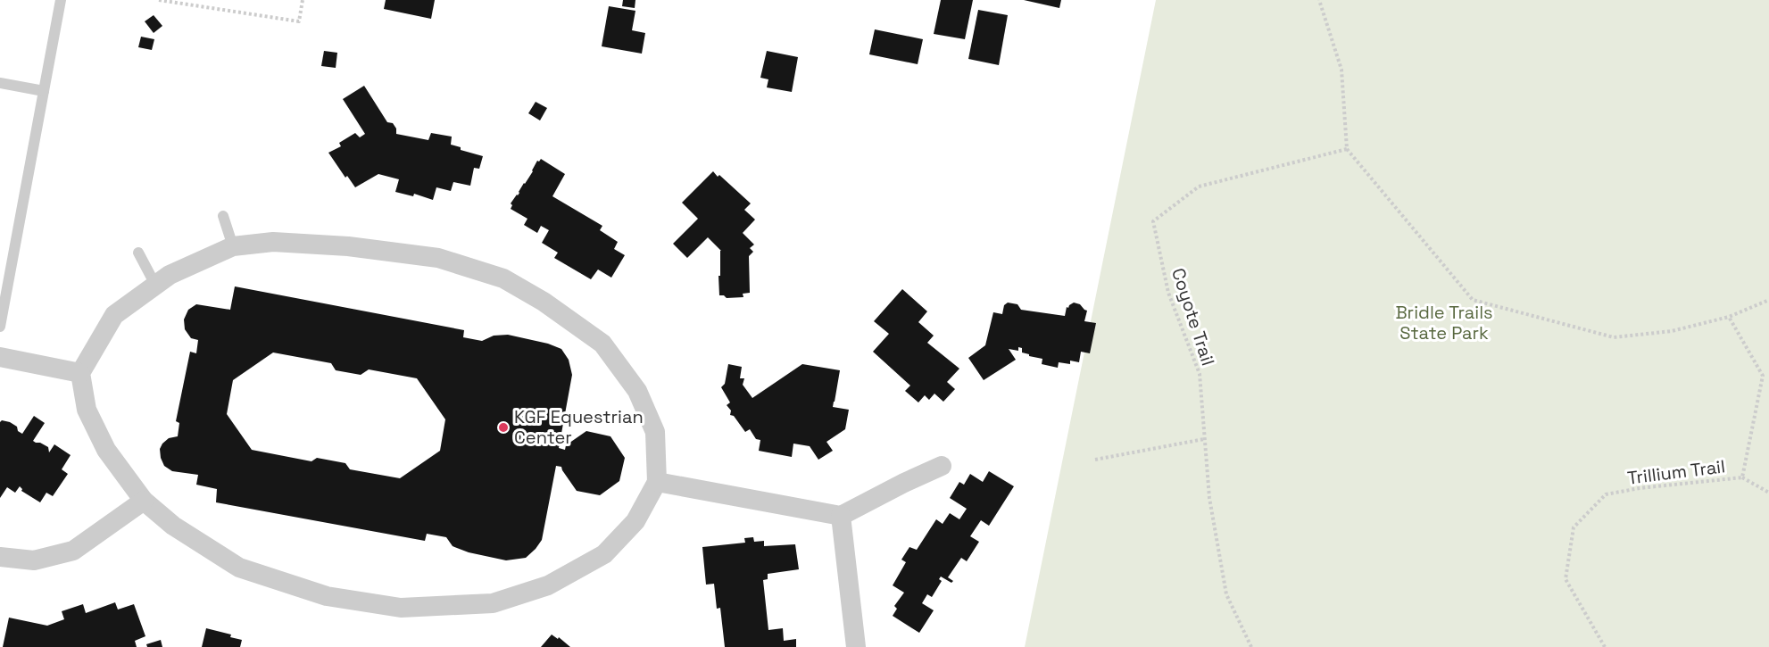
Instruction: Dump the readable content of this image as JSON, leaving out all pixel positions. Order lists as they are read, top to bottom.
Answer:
{
  "streets": {
    "path": ["Coyote Trail", "Trillium Trail"]
  },
  "parks": ["Bridle Trails State Park"],
  "places": ["KGF Equestrian Center"]
}
